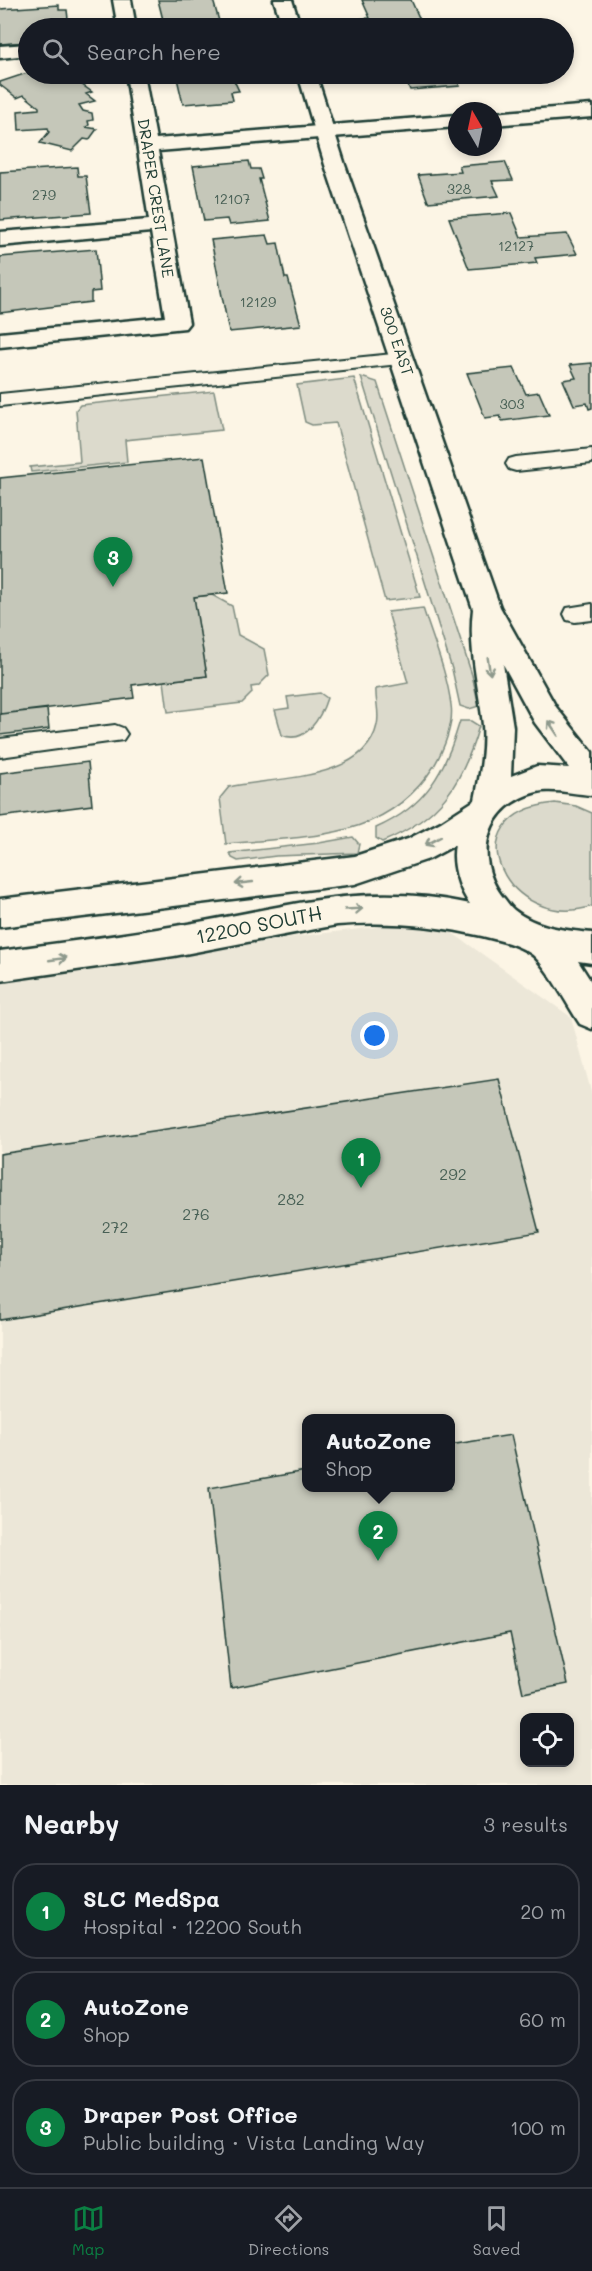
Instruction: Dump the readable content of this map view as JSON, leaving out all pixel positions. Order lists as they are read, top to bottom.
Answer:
{
  "streets": {
    "street": ["DRAPER CREST LANE", "300 EAST", "12200 SOUTH"]
  },
  "crossings": [
    ["300 EAST", "12200 SOUTH"]
  ],
  "house_numbers": [
    "328",
    "279",
    "12107",
    "12127",
    "12129",
    "303",
    "292",
    "282",
    "276",
    "272"
  ],
  "north": "top",
  "page": {
    "search": "Search here",
    "pins": ["3", "1", "2"],
    "popup": ["AutoZone", "Shop"],
    "heading": ["Nearby", "3 results"],
    "list": [
      {
        "mark": "1",
        "name": "SLC MedSpa",
        "note": "Hospital · 12200 South",
        "value": "20 m"
      },
      {
        "mark": "2",
        "name": "AutoZone",
        "note": "Shop",
        "value": "60 m"
      },
      {
        "mark": "3",
        "name": "Draper Post Office",
        "note": "Public building · Vista Landing Way",
        "value": "100 m"
      }
    ],
    "nav": ["Map", "Directions", "Saved"]
  }
}
